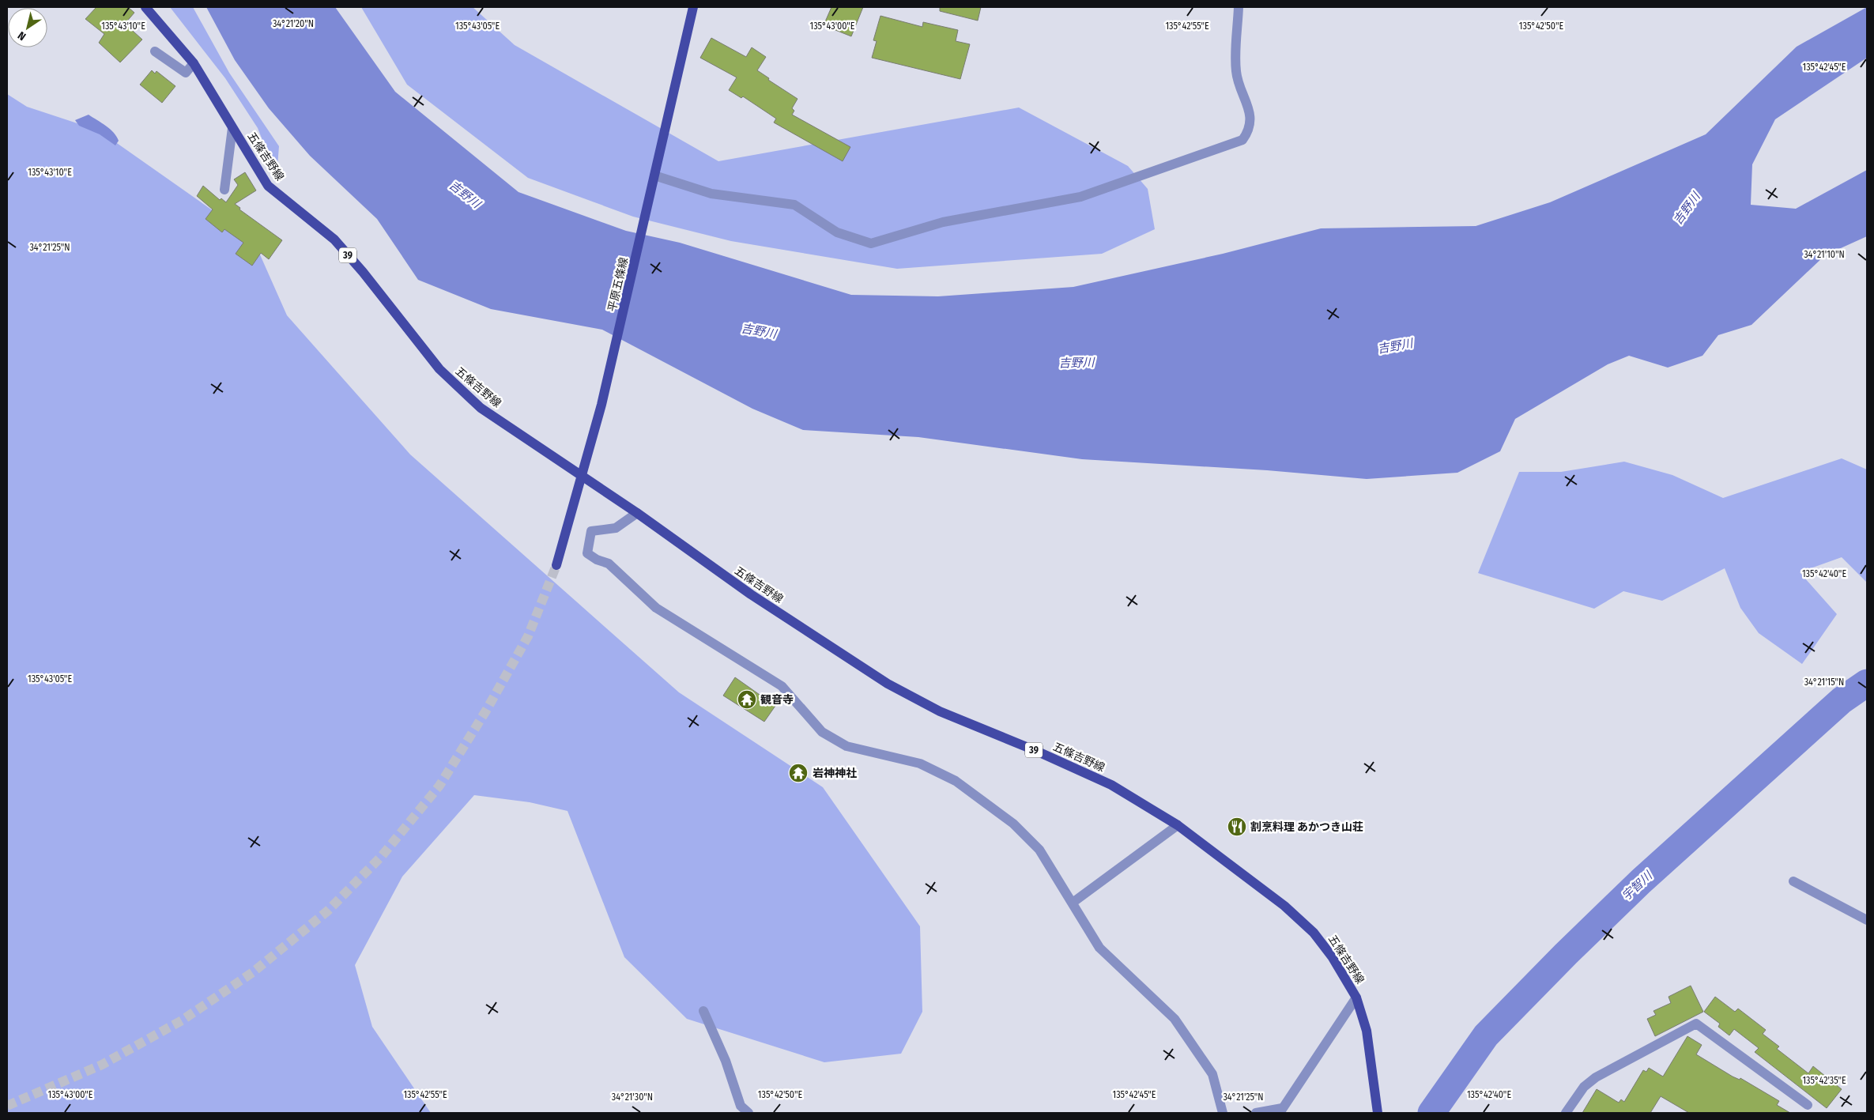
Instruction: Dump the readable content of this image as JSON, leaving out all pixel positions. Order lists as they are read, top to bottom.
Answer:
{
  "streets": {
    "main road": ["五條吉野線", "39", "平原五條線"]
  },
  "crossings": [
    ["五條吉野線", "平原五條線"]
  ],
  "water": ["吉野川", "宇智川"],
  "places": {
    "temple": ["観音寺", "岩神神社"],
    "restaurant": ["割烹料理 あかつき山荘"]
  },
  "north": "bottom left",
  "coordinates": [
    "34°21'20\"N",
    "135°43'10\"E",
    "135°43'05\"E",
    "135°43'00\"E",
    "135°42'55\"E",
    "135°42'50\"E",
    "135°42'45\"E",
    "34°21'25\"N",
    "34°21'10\"N",
    "135°42'40\"E",
    "34°21'15\"N",
    "135°42'35\"E",
    "34°21'30\"N"
  ]
}
